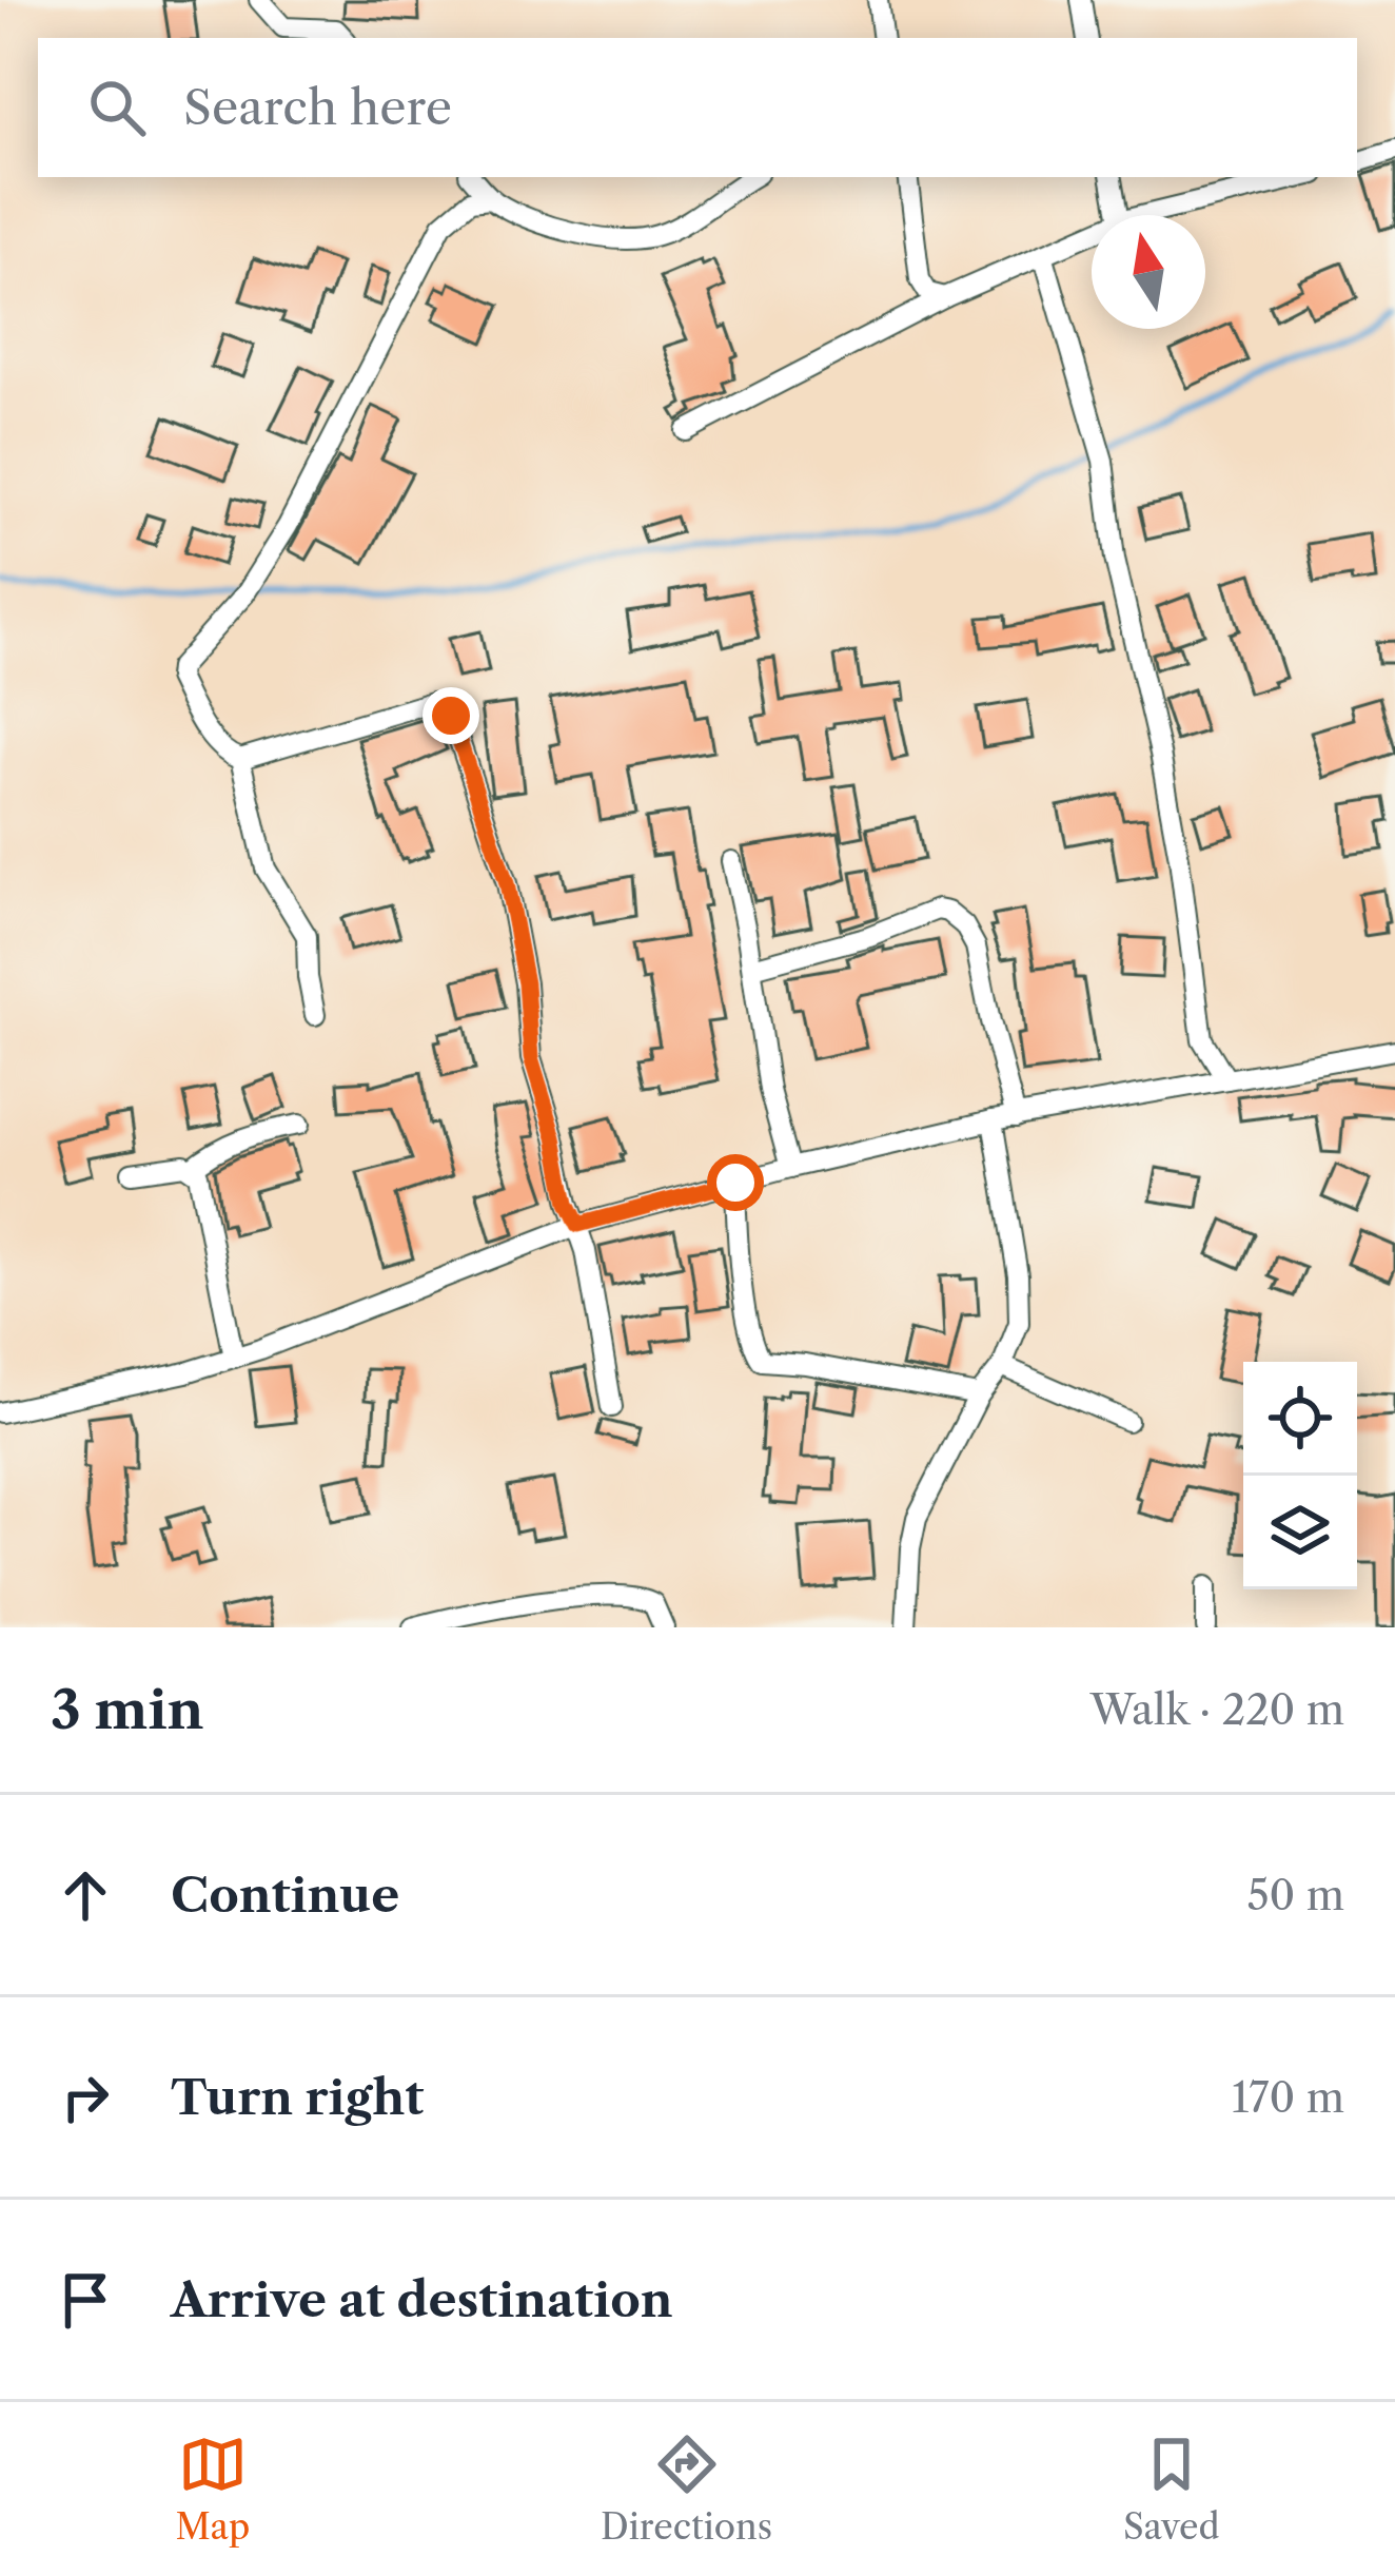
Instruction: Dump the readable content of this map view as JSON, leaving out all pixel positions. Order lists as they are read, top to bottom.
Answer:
{
  "north": "top",
  "page": {
    "search": "Search here",
    "heading": ["3 min", "Walk · 220 m"],
    "list": [
      ["Continue", "50 m"],
      ["Turn right", "170 m"],
      "Arrive at destination"
    ],
    "nav": ["Map", "Directions", "Saved"]
  }
}
